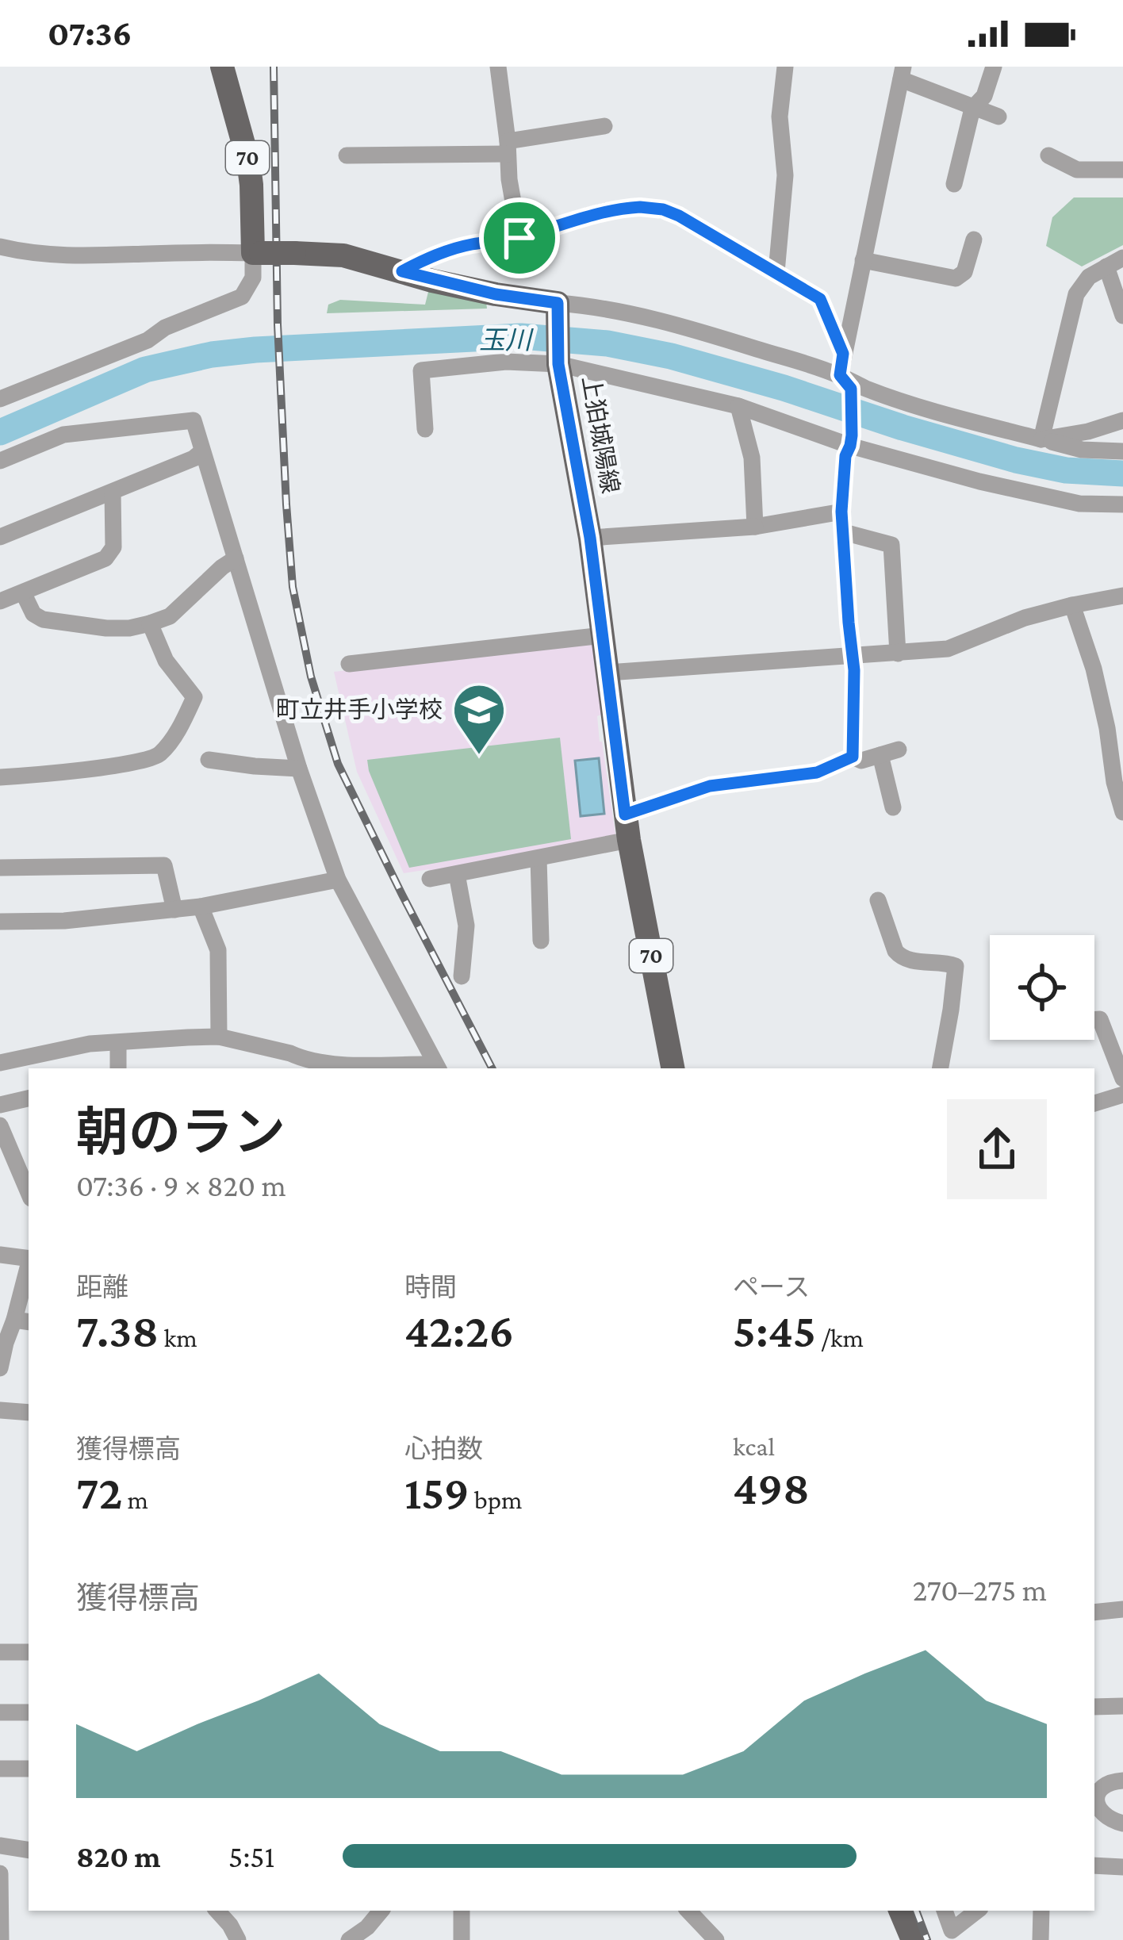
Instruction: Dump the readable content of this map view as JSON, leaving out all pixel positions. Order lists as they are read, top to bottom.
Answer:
{
  "streets": {
    "main road": ["70", "上狛城陽線"]
  },
  "water": ["玉川"],
  "places": {
    "school or university": ["町立井手小学校"]
  },
  "page": {
    "status": "07:36",
    "heading": ["朝のラン", "07:36 · 9 × 820 m"],
    "stats": [
      ["距離", "7.38 km"],
      ["時間", "42:26"],
      ["ペース", "5:45 /km"],
      ["獲得標高", "72 m"],
      ["心拍数", "159 bpm"],
      ["kcal", "498"]
    ],
    "chart": ["獲得標高", "270–275 m"],
    "list": [
      {
        "name": "820 m",
        "note": "5:51"
      }
    ]
  }
}
